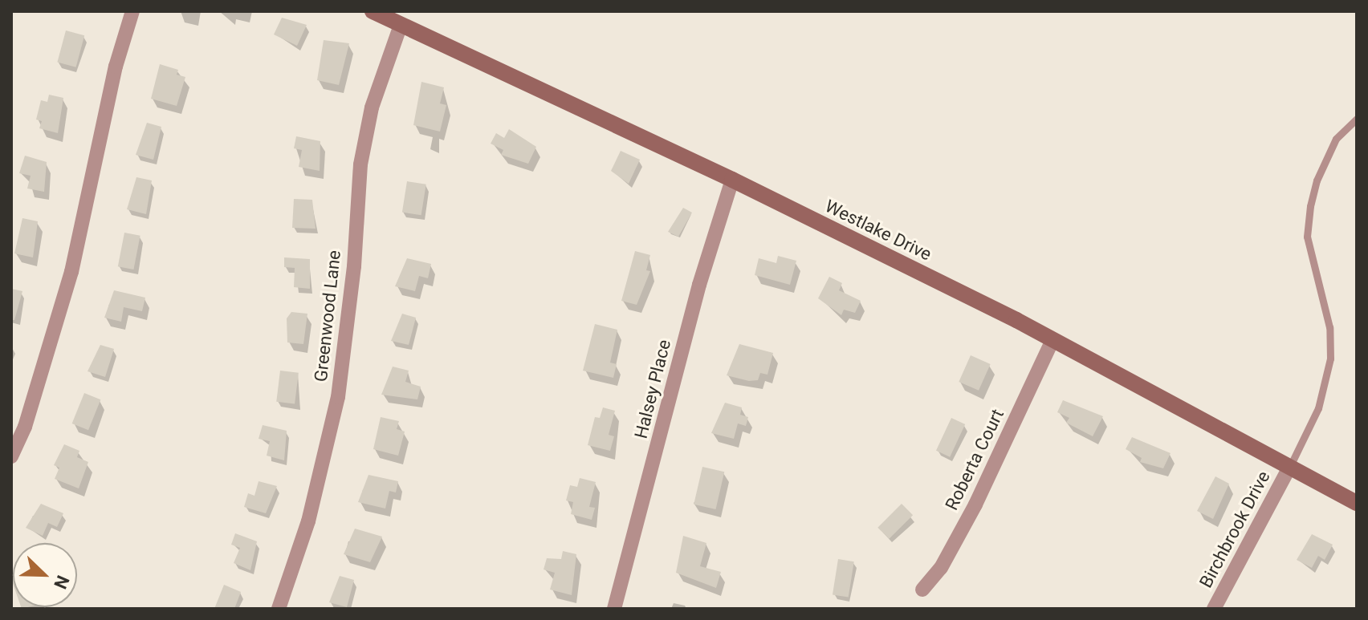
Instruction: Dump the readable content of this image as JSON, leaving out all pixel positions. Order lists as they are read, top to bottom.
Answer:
{
  "streets": {
    "street": [
      "Westlake Drive",
      "Greenwood Lane",
      "Halsey Place",
      "Roberta Court",
      "Birchbrook Drive"
    ]
  },
  "crossings": [
    ["Westlake Drive", "Greenwood Lane"],
    ["Westlake Drive", "Halsey Place"],
    ["Westlake Drive", "Roberta Court"],
    ["Westlake Drive", "Birchbrook Drive"]
  ],
  "north": "bottom right"
}
